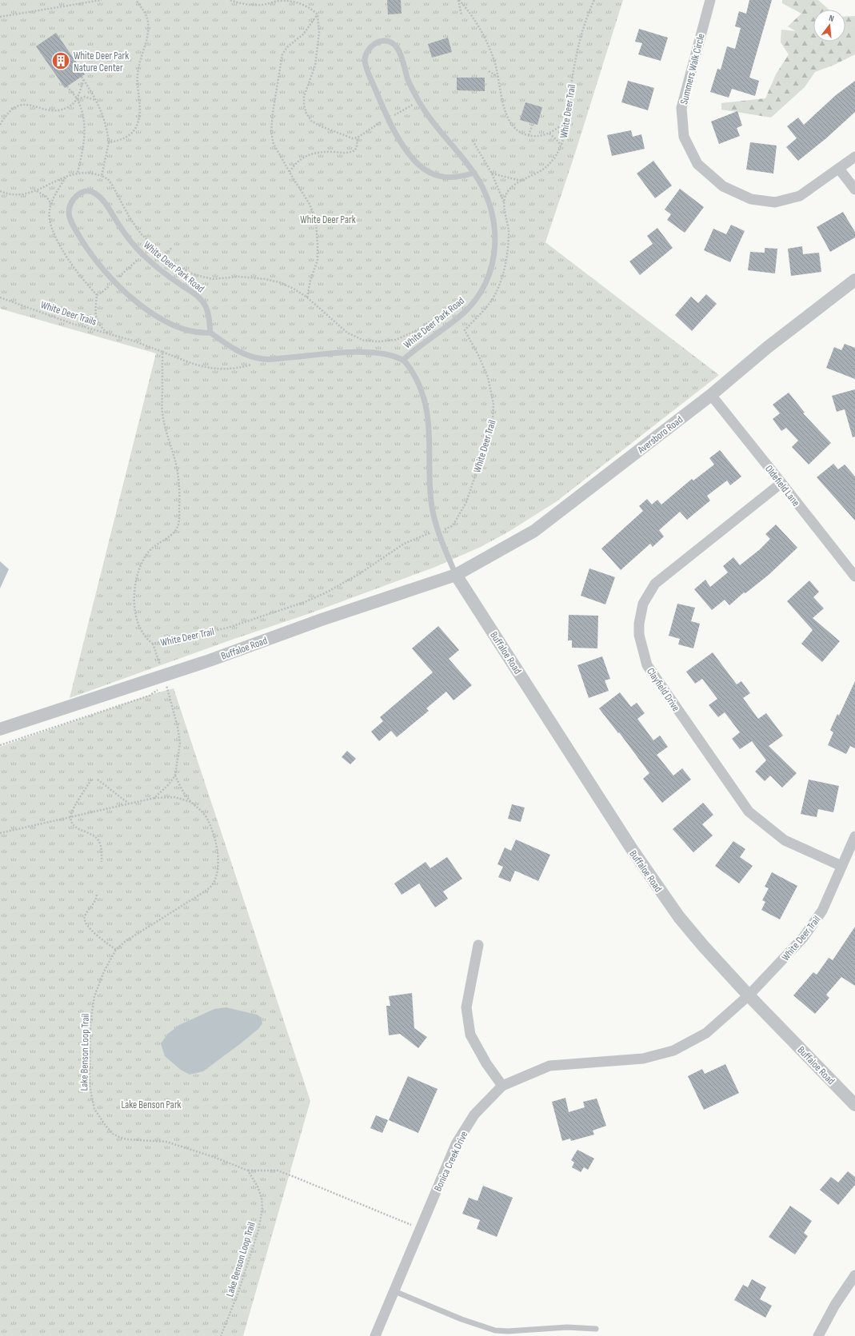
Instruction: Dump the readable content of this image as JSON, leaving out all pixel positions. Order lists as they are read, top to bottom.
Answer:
{
  "streets": {
    "street": [
      "Summers Walk Circle",
      "White Deer Trail",
      "Aversboro Road",
      "Oldefield Lane",
      "Buffaloe Road",
      "Clayfield Drive",
      "Bonica Creek Drive"
    ],
    "lane": ["White Deer Park Road"],
    "path": ["White Deer Trails", "Lake Benson Loop Trail"]
  },
  "crossings": [
    ["White Deer Trail", "White Deer Trails"],
    ["White Deer Trail", "Buffaloe Road"],
    ["White Deer Trail", "Clayfield Drive"],
    ["White Deer Trail", "Bonica Creek Drive"],
    ["White Deer Park Road", "Aversboro Road"],
    ["White Deer Park Road", "Buffaloe Road"],
    ["Aversboro Road", "Oldefield Lane"],
    ["Aversboro Road", "Buffaloe Road"],
    ["Oldefield Lane", "Clayfield Drive"],
    ["Buffaloe Road", "Bonica Creek Drive"]
  ],
  "parks": ["White Deer Park", "Lake Benson Park"],
  "places": {
    "building": ["White Deer Park Nature Center"]
  },
  "north": "top"
}
